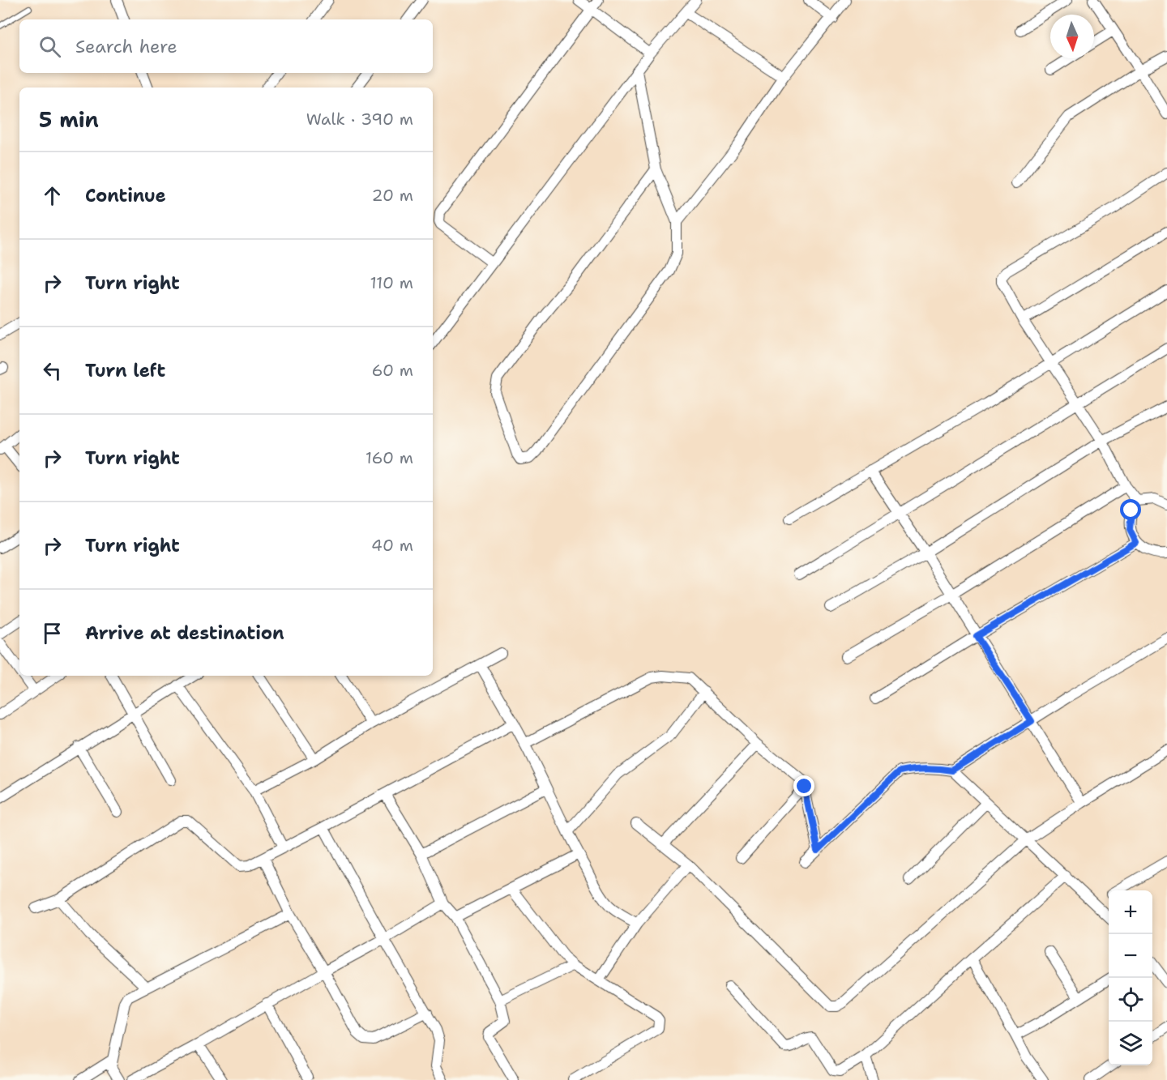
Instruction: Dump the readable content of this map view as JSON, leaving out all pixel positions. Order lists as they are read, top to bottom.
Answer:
{
  "north": "bottom",
  "page": {
    "search": "Search here",
    "heading": ["5 min", "Walk · 390 m"],
    "list": [
      ["Continue", "20 m"],
      ["Turn right", "110 m"],
      ["Turn left", "60 m"],
      ["Turn right", "160 m"],
      ["Turn right", "40 m"],
      "Arrive at destination"
    ],
    "map_buttons": ["+", "−"]
  }
}
